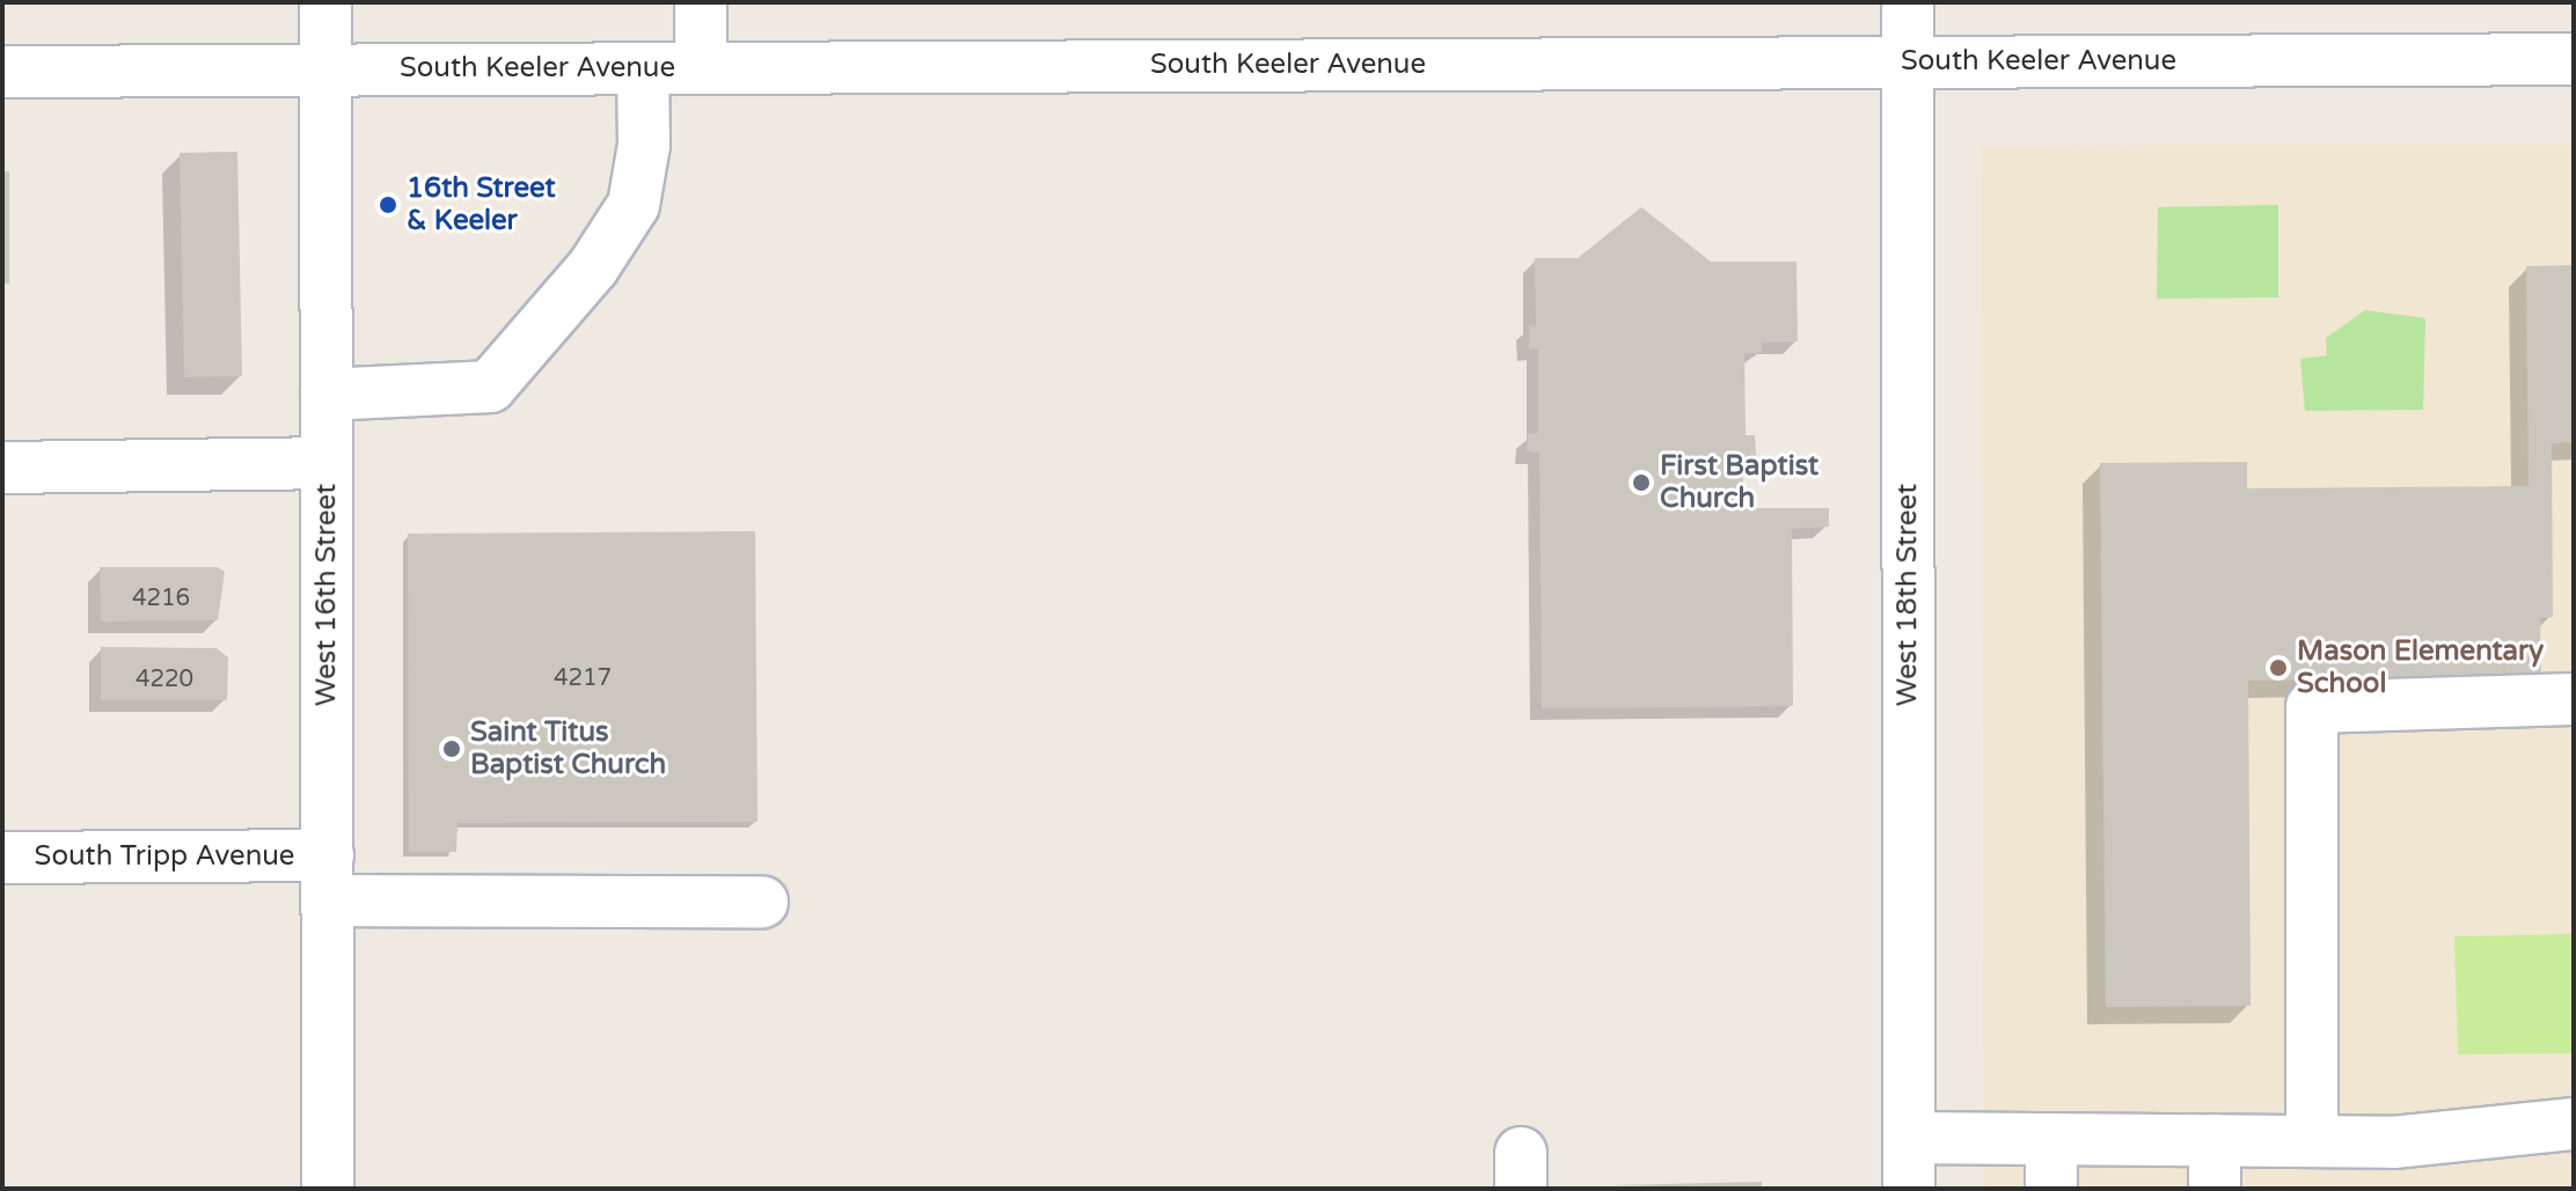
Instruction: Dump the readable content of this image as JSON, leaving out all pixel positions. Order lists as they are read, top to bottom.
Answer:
{
  "streets": {
    "street": [
      "South Keeler Avenue",
      "West 16th Street",
      "West 18th Street",
      "South Tripp Avenue"
    ]
  },
  "crossings": [
    ["South Keeler Avenue", "West 16th Street"],
    ["South Keeler Avenue", "West 18th Street"],
    ["West 16th Street", "South Tripp Avenue"]
  ],
  "places": [
    "16th Street & Keeler",
    "First Baptist Church",
    "Mason Elementary School",
    "Saint Titus Baptist Church"
  ],
  "house_numbers": ["4216", "4217", "4220"]
}
